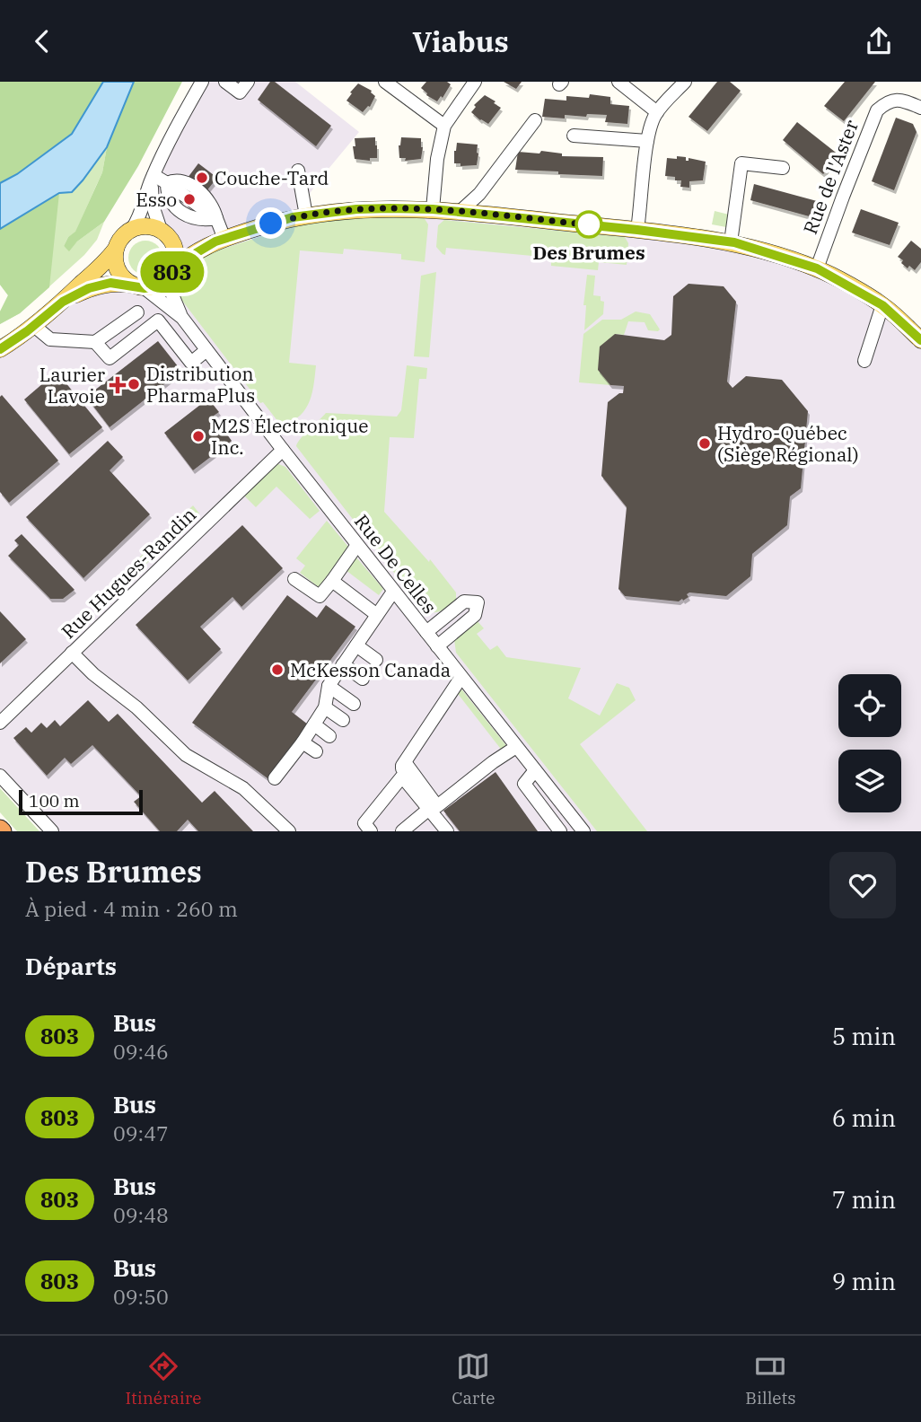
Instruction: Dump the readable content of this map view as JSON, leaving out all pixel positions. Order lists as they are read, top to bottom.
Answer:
{
  "streets": {
    "street": ["Rue de l'Aster", "Rue De Celles", "Rue Hugues-Randin"]
  },
  "crossings": [
    ["Rue De Celles", "Rue Hugues-Randin"]
  ],
  "places": {
    "other": [
      "Couche-Tard",
      "Esso",
      "Des Brumes",
      "Distribution PharmaPlus",
      "M2S Électronique Inc.",
      "Hydro-Québec (Siège Régional)",
      "McKesson Canada"
    ],
    "health": ["Laurier Lavoie"]
  },
  "lines": ["bus line 803"],
  "scale_bar": "100 m",
  "page": {
    "header": "Viabus",
    "on_map": "803",
    "scale": "100 m",
    "heading": [
      ["Des Brumes", "À pied · 4 min · 260 m"],
      "Départs"
    ],
    "list": [
      {
        "mark": "803",
        "name": "Bus",
        "note": "09:46",
        "value": "5 min"
      },
      {
        "mark": "803",
        "name": "Bus",
        "note": "09:47",
        "value": "6 min"
      },
      {
        "mark": "803",
        "name": "Bus",
        "note": "09:48",
        "value": "7 min"
      },
      {
        "mark": "803",
        "name": "Bus",
        "note": "09:50",
        "value": "9 min"
      }
    ],
    "tabs": ["Itinéraire", "Carte", "Billets"]
  }
}
